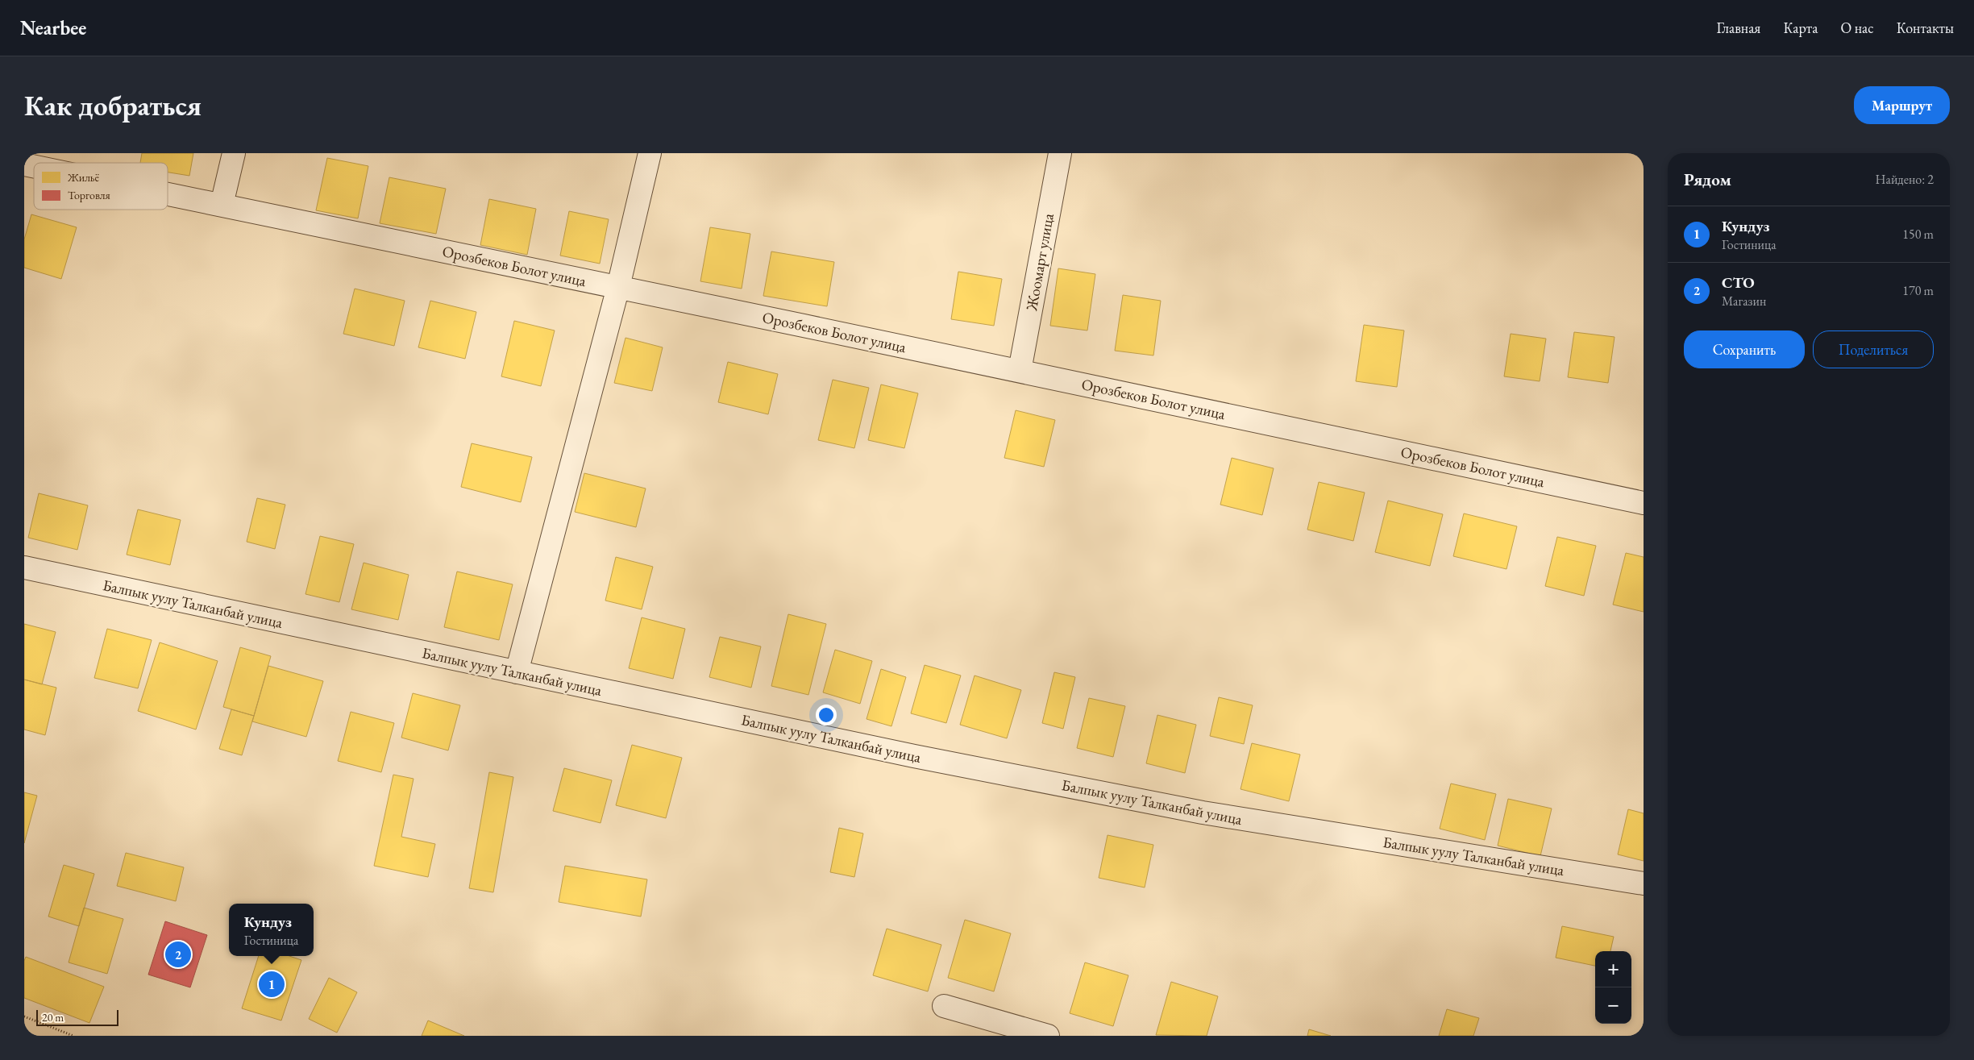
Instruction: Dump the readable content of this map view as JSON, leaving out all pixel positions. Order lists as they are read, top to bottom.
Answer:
{
  "streets": {
    "street": ["Жоомарт улица", "Орозбеков Болот улица", "Балпык уулу Талканбай улица"]
  },
  "crossings": [
    ["Жоомарт улица", "Орозбеков Болот улица"]
  ],
  "legend": ["Жильё", "Торговля"],
  "scale_bar": "20 m",
  "page": {
    "header": "Nearbee",
    "nav": [
      "Главная",
      "Карта",
      "О нас",
      "Контакты"
    ],
    "buttons": [
      "Маршрут",
      ["Сохранить", "Поделиться"]
    ],
    "title": "Как добраться",
    "heading": ["Рядом", "Найдено: 2"],
    "list": [
      {
        "mark": "1",
        "name": "Кундуз",
        "note": "Гостиница",
        "value": "150 m"
      },
      {
        "mark": "2",
        "name": "СТО",
        "note": "Магазин",
        "value": "170 m"
      }
    ],
    "popup": ["Кундуз", "Гостиница"],
    "pins": ["2", "1"],
    "map_buttons": ["+", "−"],
    "scale": "20 m"
  }
}
